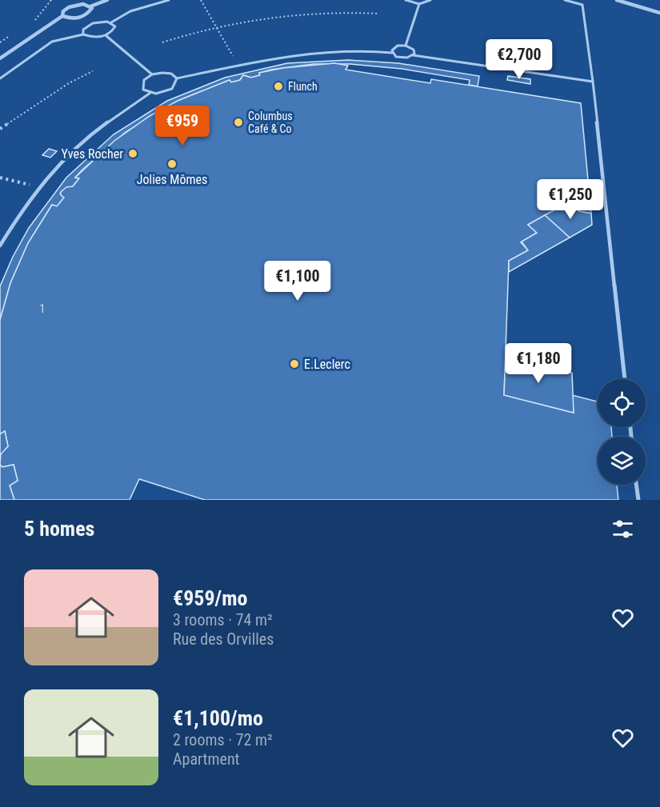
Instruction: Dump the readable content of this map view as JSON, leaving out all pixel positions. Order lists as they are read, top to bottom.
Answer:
{
  "places": [
    "Flunch",
    "Columbus Café & Co",
    "Yves Rocher",
    "Jolies Mômes",
    "E.Leclerc"
  ],
  "house_numbers": ["1"],
  "page": {
    "price": [
      "€2,700",
      "€959",
      "€1,250",
      "€1,100",
      "€1,180"
    ],
    "heading": "5 homes",
    "list": [
      {
        "name": "€959/mo",
        "note": "3 rooms · 74 m² · Rue des Orvilles"
      },
      {
        "name": "€1,100/mo",
        "note": "2 rooms · 72 m² · Apartment"
      }
    ]
  }
}
